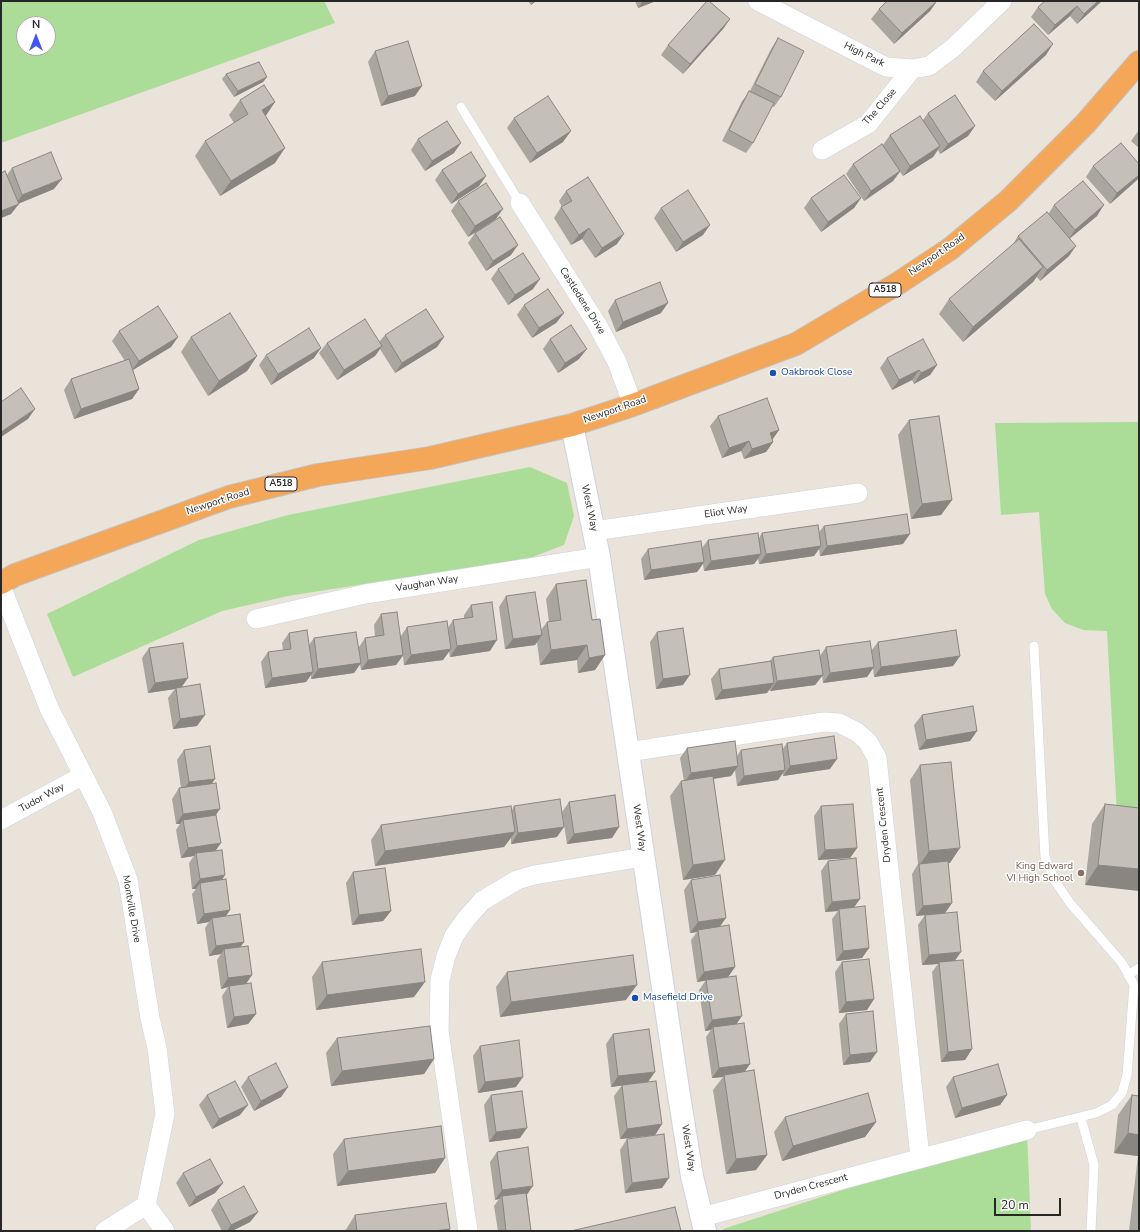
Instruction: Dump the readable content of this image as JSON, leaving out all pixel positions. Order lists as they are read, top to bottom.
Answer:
{
  "streets": {
    "highway": ["Newport Road", "A518"],
    "street": [
      "High Park",
      "The Close",
      "Castledene Drive",
      "West Way",
      "Eliot Way",
      "Vaughan Way",
      "Tudor Way",
      "Dryden Crescent",
      "Montville Drive"
    ]
  },
  "crossings": [
    ["High Park", "The Close"],
    ["Newport Road", "Castledene Drive"],
    ["Newport Road", "West Way"],
    ["Newport Road", "Montville Drive"],
    ["West Way", "Eliot Way"],
    ["West Way", "Vaughan Way"],
    ["West Way", "Dryden Crescent"],
    ["Tudor Way", "Montville Drive"]
  ],
  "places": ["Oakbrook Close", "King Edward VI High School", "Masefield Drive"],
  "scale_bar": "20 m",
  "north": "top"
}
